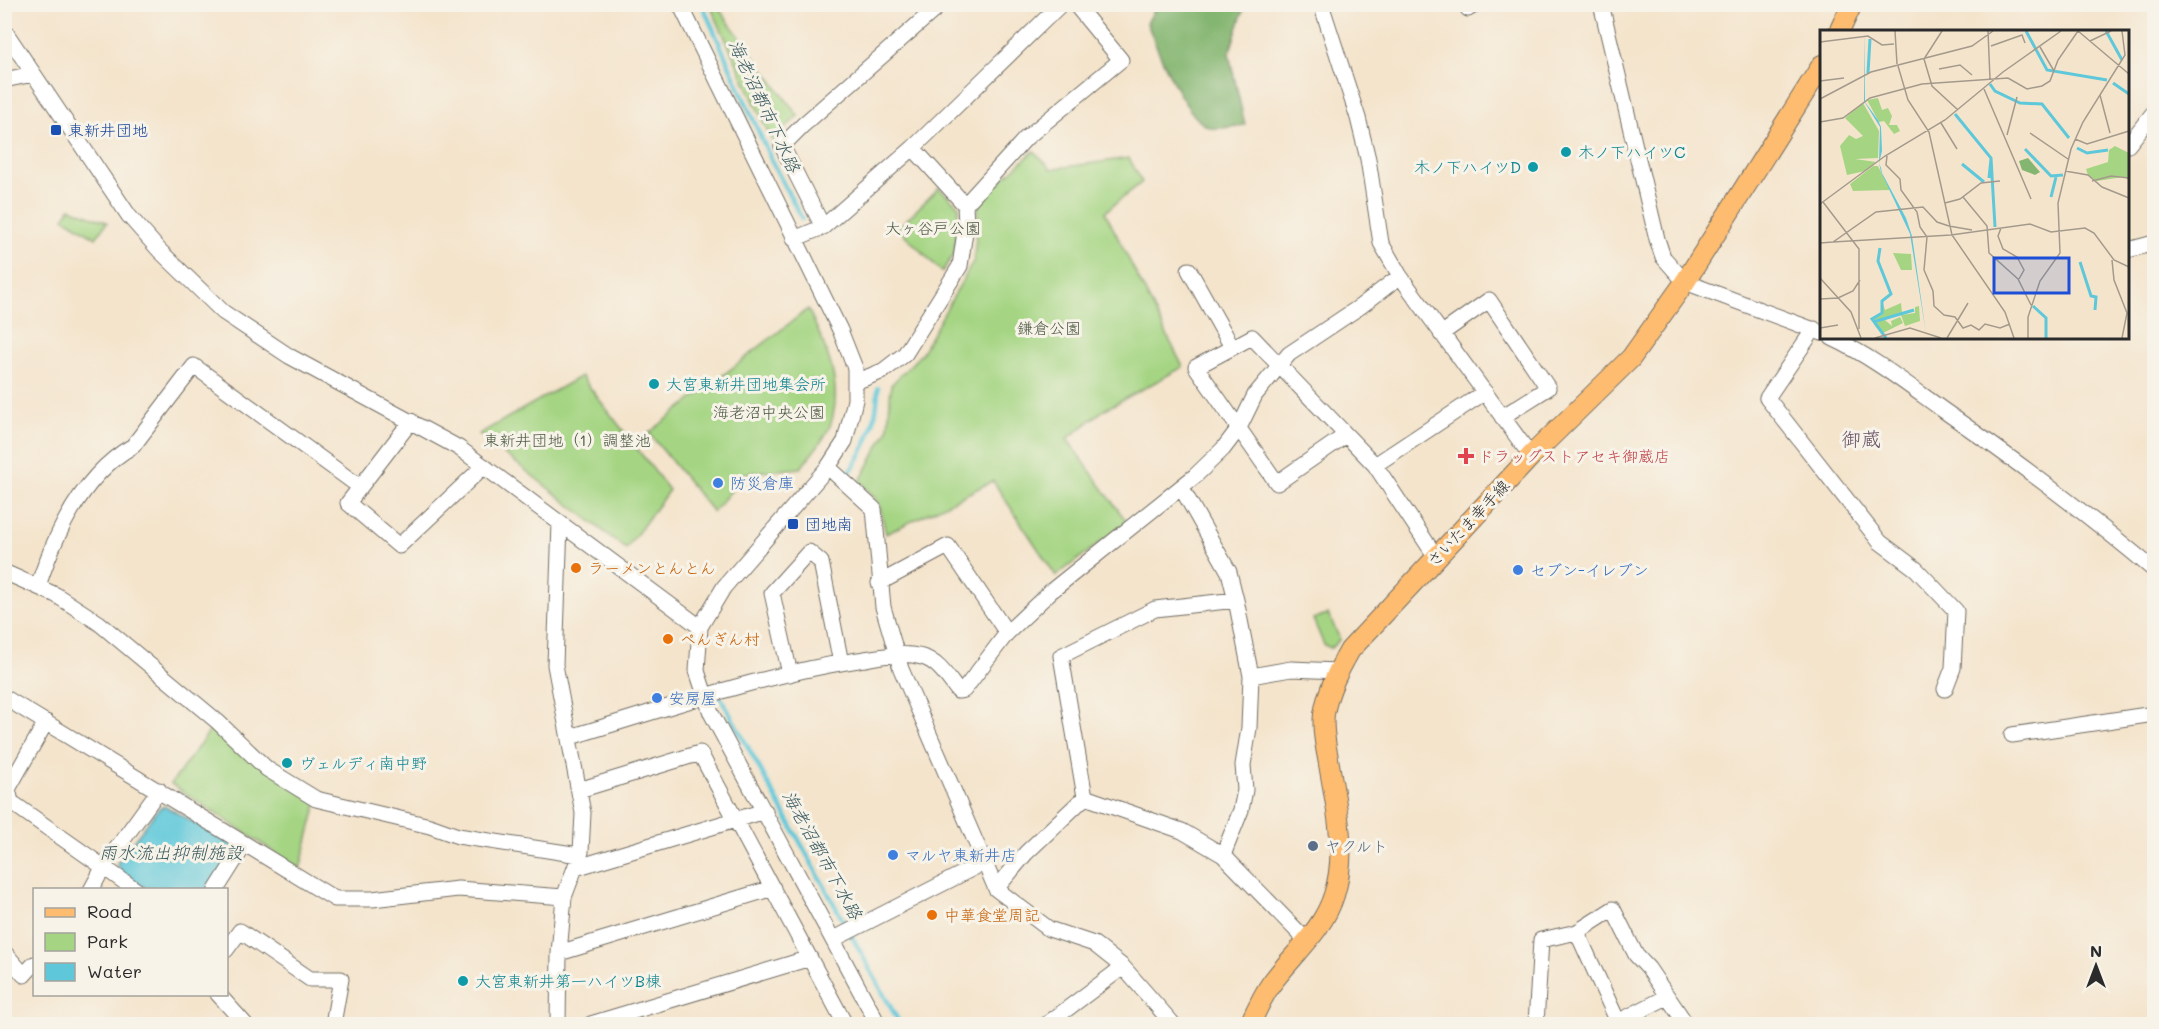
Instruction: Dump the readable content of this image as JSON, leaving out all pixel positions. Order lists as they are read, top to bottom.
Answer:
{
  "streets": {
    "main road": ["さいたま幸手線"]
  },
  "districts": ["御蔵"],
  "water": ["海老沼都市下水路", "雨水流出抑制施設"],
  "parks": [
    "大ヶ谷戸公園",
    "鎌倉公園",
    "海老沼中央公園",
    "東新井団地（1）調整池"
  ],
  "places": {
    "transit": ["東新井団地", "団地南"],
    "other": [
      "木ノ下ハイツC",
      "木ノ下ハイツD",
      "大宮東新井団地集会所",
      "防災倉庫",
      "ラーメンとんとん",
      "セブン-イレブン",
      "ぺんぎん村",
      "安房屋",
      "ヴェルディ南中野",
      "ヤクルト",
      "マルヤ東新井店",
      "中華食堂周記",
      "大宮東新井第一ハイツB棟"
    ],
    "health": ["ドラッグストアセキ御蔵店"]
  },
  "legend": ["Road", "Park", "Water"],
  "north": "top"
}
